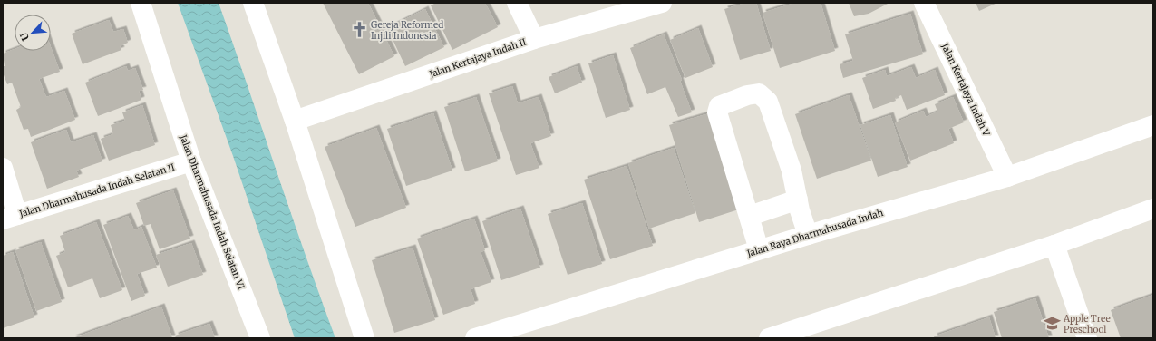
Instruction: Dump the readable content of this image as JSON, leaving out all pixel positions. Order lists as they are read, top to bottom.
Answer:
{
  "streets": {
    "street": [
      "Jalan Kertajaya Indah II",
      "Jalan Kertajaya Indah V",
      "Jalan Dharmahusada Indah Selatan II",
      "Jalan Dharmahusada Indah Selatan VI",
      "Jalan Raya Dharmahusada Indah"
    ]
  },
  "crossings": [
    ["Jalan Kertajaya Indah V", "Jalan Raya Dharmahusada Indah"],
    ["Jalan Dharmahusada Indah Selatan II", "Jalan Dharmahusada Indah Selatan VI"]
  ],
  "places": {
    "church": ["Gereja Reformed Injili Indonesia"],
    "school or university": ["Apple Tree Preschool"]
  },
  "north": "bottom left"
}
